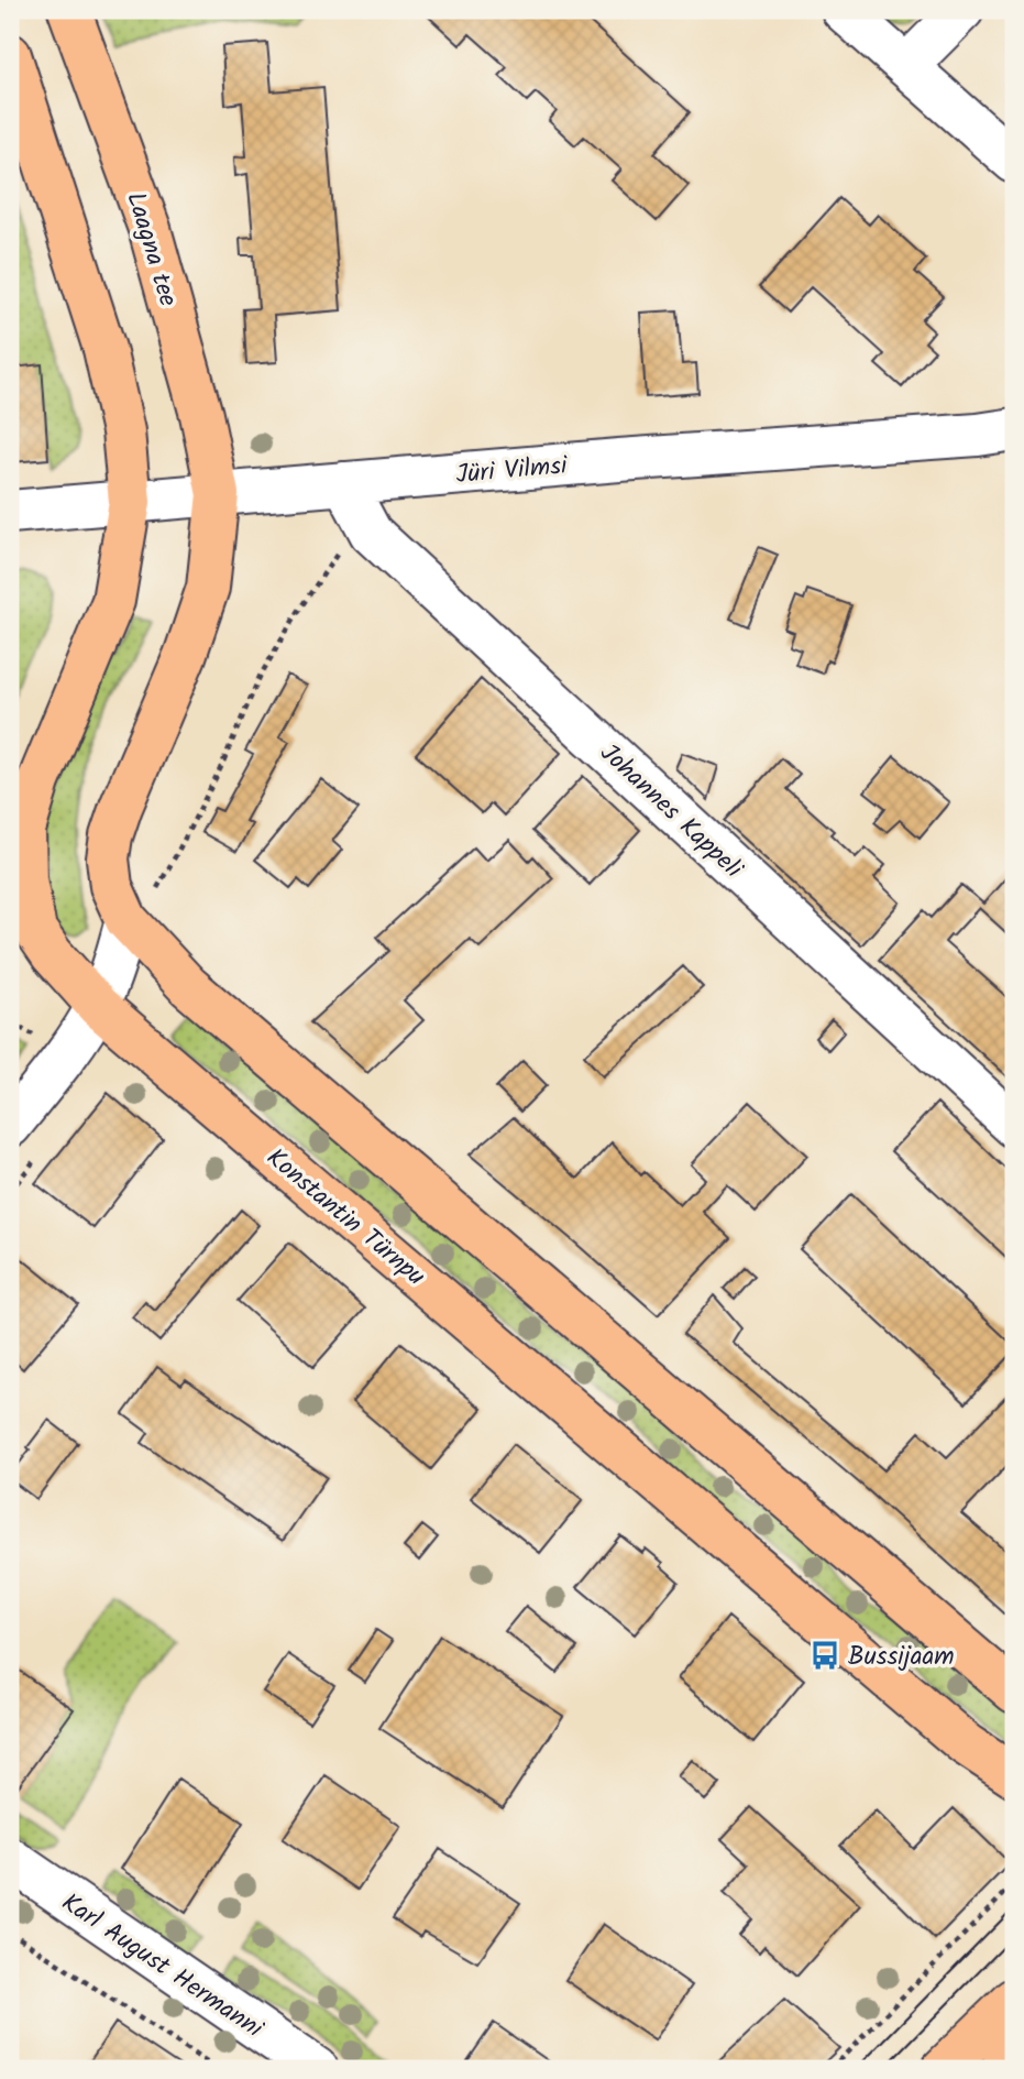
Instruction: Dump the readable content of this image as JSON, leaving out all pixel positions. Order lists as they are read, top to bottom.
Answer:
{
  "streets": {
    "main road": ["Laagna tee", "Konstantin Türnpu"],
    "street": ["Jüri Vilmsi", "Johannes Kappeli", "Karl August Hermanni"]
  },
  "crossings": [
    ["Laagna tee", "Jüri Vilmsi"],
    ["Jüri Vilmsi", "Johannes Kappeli"],
    ["Jüri Vilmsi", "Konstantin Türnpu"]
  ],
  "places": {
    "bus stop": ["Bussijaam"]
  }
}
